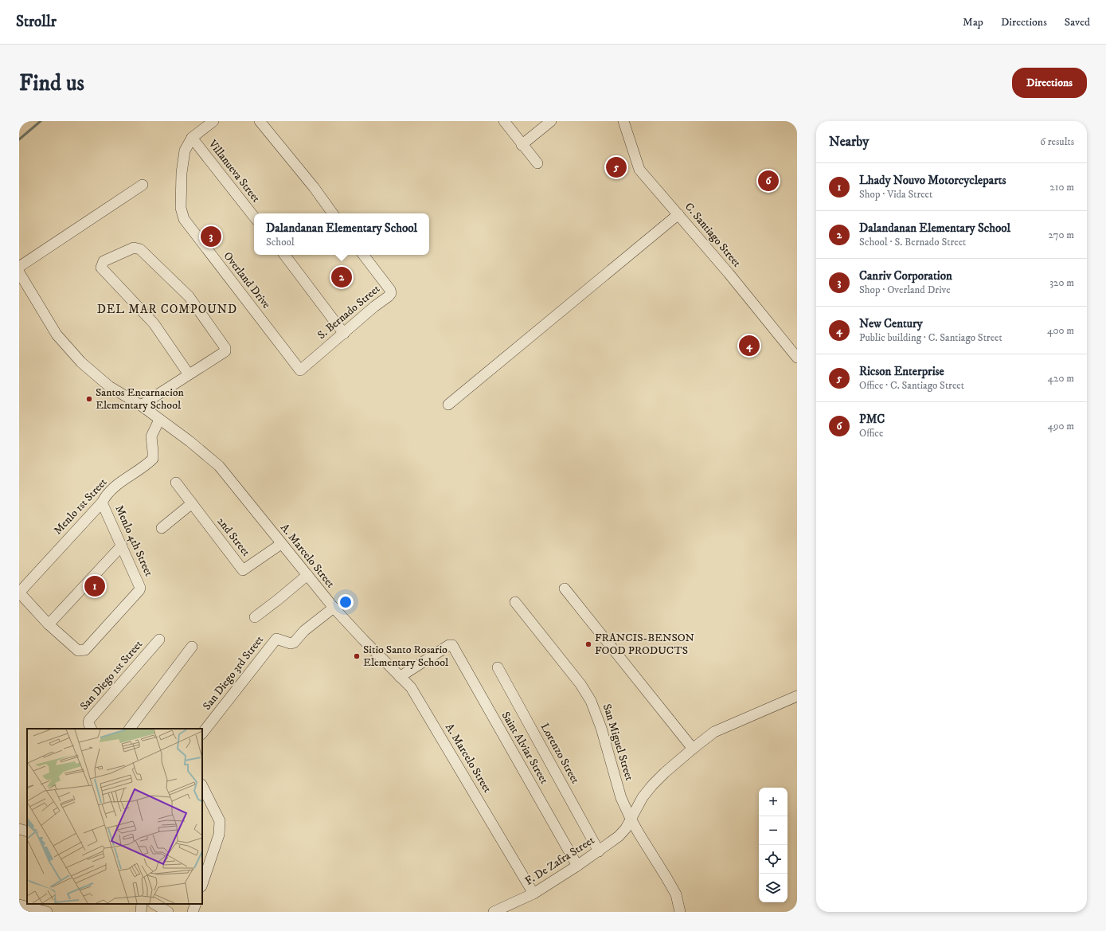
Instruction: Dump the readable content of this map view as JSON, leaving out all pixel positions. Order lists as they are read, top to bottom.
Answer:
{
  "streets": {
    "street": [
      "Villanueva Street",
      "C. Santiago Street",
      "Overland Drive",
      "S. Bernado Street",
      "Menlo 1st Street",
      "2nd Street",
      "Menlo 4th Street",
      "A. Marcelo Street",
      "San Diego 3rd Street",
      "San Diego 1st Street",
      "San Miguel Street",
      "Saint Alviar Street",
      "Lorenzo Street",
      "F. De Zafra Street"
    ]
  },
  "crossings": [
    ["Villanueva Street", "Overland Drive"],
    ["Overland Drive", "S. Bernado Street"],
    ["Menlo 1st Street", "Menlo 4th Street"],
    ["Menlo 1st Street", "A. Marcelo Street"],
    ["2nd Street", "A. Marcelo Street"],
    ["A. Marcelo Street", "San Diego 3rd Street"],
    ["A. Marcelo Street", "Saint Alviar Street"],
    ["A. Marcelo Street", "F. De Zafra Street"],
    ["San Miguel Street", "F. De Zafra Street"],
    ["Saint Alviar Street", "F. De Zafra Street"],
    ["Lorenzo Street", "F. De Zafra Street"]
  ],
  "districts": ["DEL MAR COMPOUND"],
  "places": ["Santos Encarnacion Elementary School", "FRANCIS-BENSON FOOD PRODUCTS", "Sitio Santo Rosario Elementary School"],
  "page": {
    "header": "Strollr",
    "nav": ["Map", "Directions", "Saved"],
    "buttons": "Directions",
    "title": "Find us",
    "heading": ["Nearby", "6 results"],
    "pins": [
      "5",
      "6",
      "3",
      "2",
      "4",
      "1"
    ],
    "list": [
      {
        "mark": "1",
        "name": "Lhady Nouvo Motorcycleparts",
        "note": "Shop · Vida Street",
        "value": "210 m"
      },
      {
        "mark": "2",
        "name": "Dalandanan Elementary School",
        "note": "School · S. Bernado Street",
        "value": "270 m"
      },
      {
        "mark": "3",
        "name": "Canriv Corporation",
        "note": "Shop · Overland Drive",
        "value": "320 m"
      },
      {
        "mark": "4",
        "name": "New Century",
        "note": "Public building · C. Santiago Street",
        "value": "400 m"
      },
      {
        "mark": "5",
        "name": "Ricson Enterprise",
        "note": "Office · C. Santiago Street",
        "value": "420 m"
      },
      {
        "mark": "6",
        "name": "PMC",
        "note": "Office",
        "value": "490 m"
      }
    ],
    "popup": ["Dalandanan Elementary School", "School"],
    "map_buttons": ["+", "−"]
  }
}
